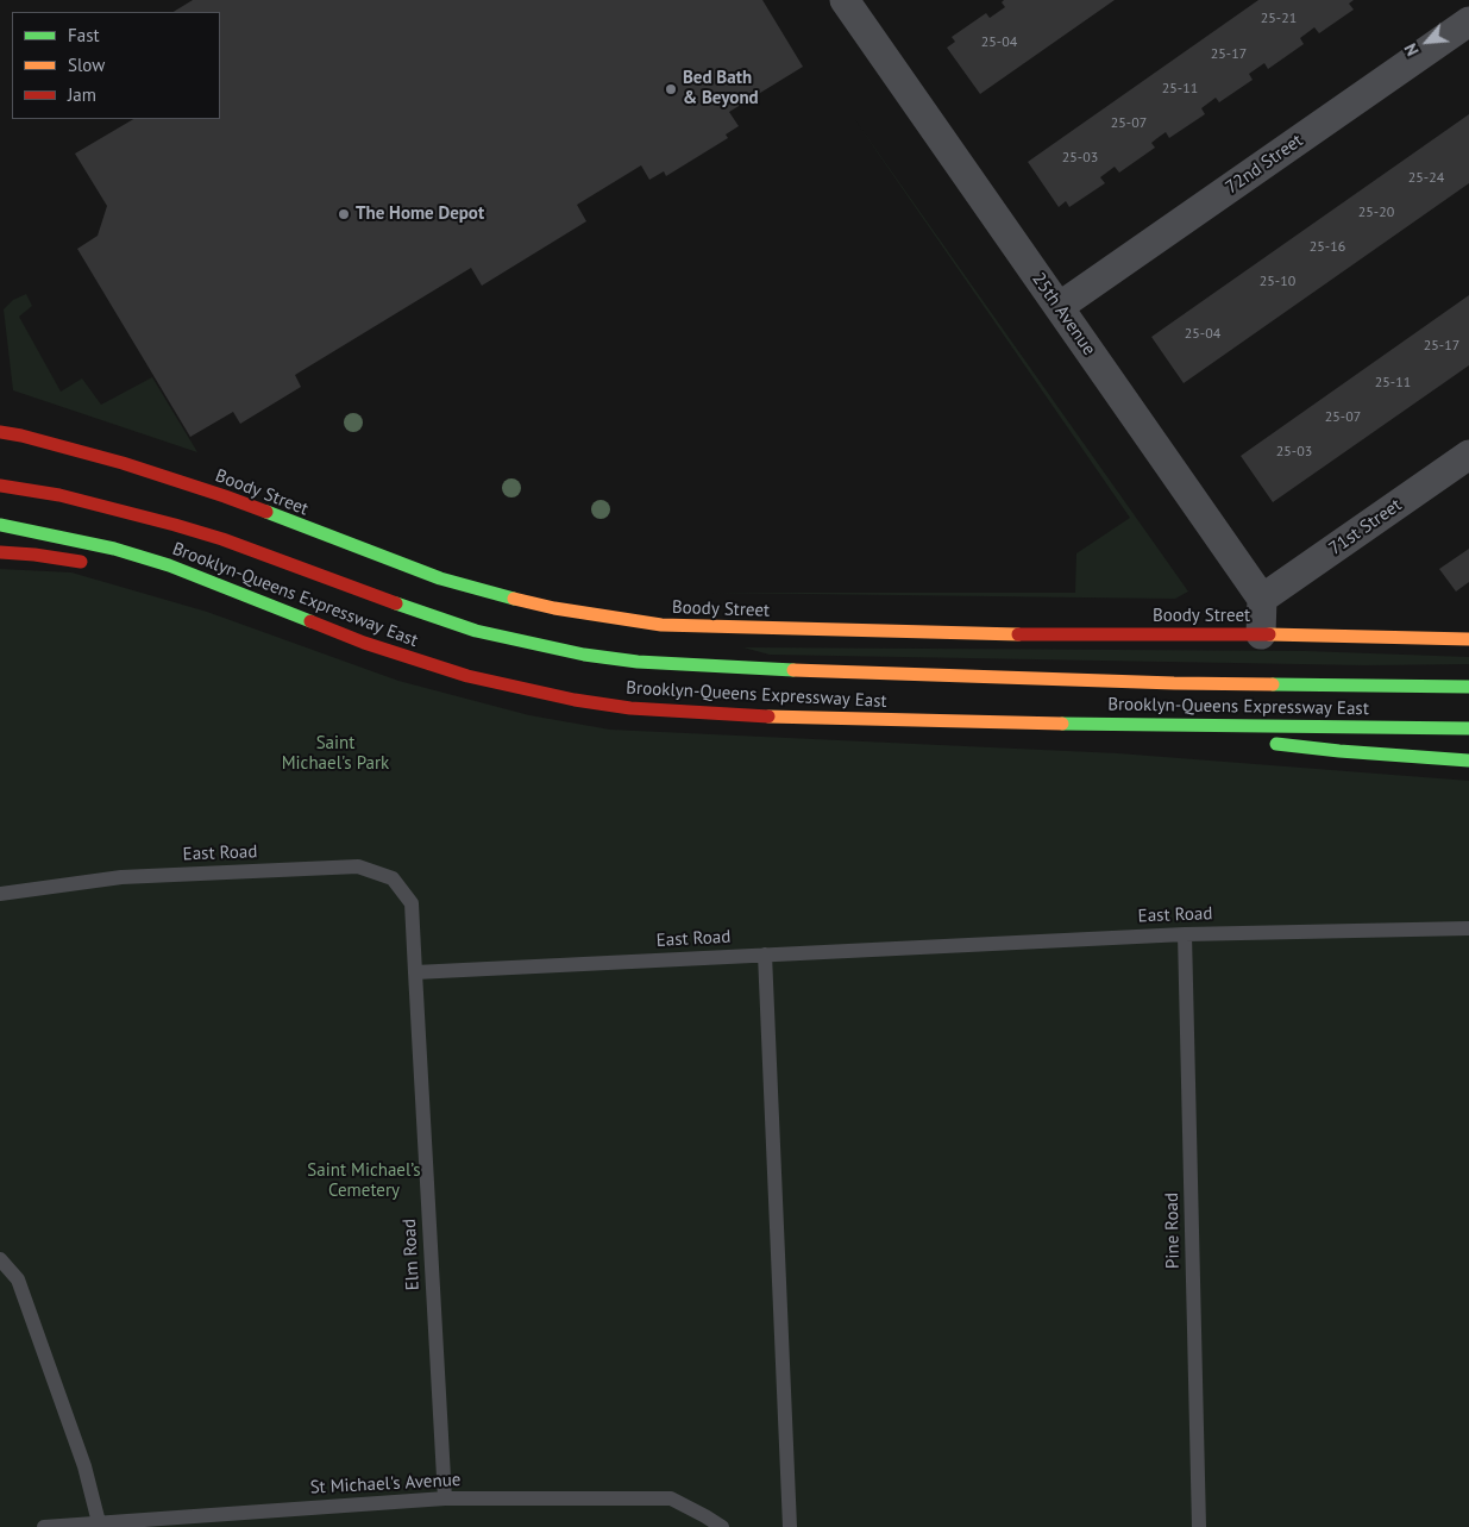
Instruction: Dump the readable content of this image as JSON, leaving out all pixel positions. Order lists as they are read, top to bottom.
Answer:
{
  "streets": {
    "main road": ["Boody Street", "Brooklyn-Queens Expressway East"],
    "street": ["72nd Street", "25th Avenue", "71st Street"],
    "lane": [
      "East Road",
      "Pine Road",
      "Elm Road",
      "St Michael's Avenue"
    ]
  },
  "crossings": [
    ["72nd Street", "25th Avenue"],
    ["25th Avenue", "71st Street"],
    ["East Road", "Pine Road"],
    ["East Road", "Elm Road"],
    ["Elm Road", "St Michael's Avenue"]
  ],
  "parks": ["Saint Michael's Park", "Saint Michael’s Cemetery"],
  "places": ["Bed Bath & Beyond", "The Home Depot"],
  "house_numbers": [
    "25-21",
    "25-04",
    "25-17",
    "25-11",
    "25-07",
    "25-03",
    "25-24",
    "25-20",
    "25-16",
    "25-10",
    "25-04",
    "25-17",
    "25-11",
    "25-07",
    "25-03"
  ],
  "legend": ["Fast", "Slow", "Jam"],
  "north": "bottom left"
}
